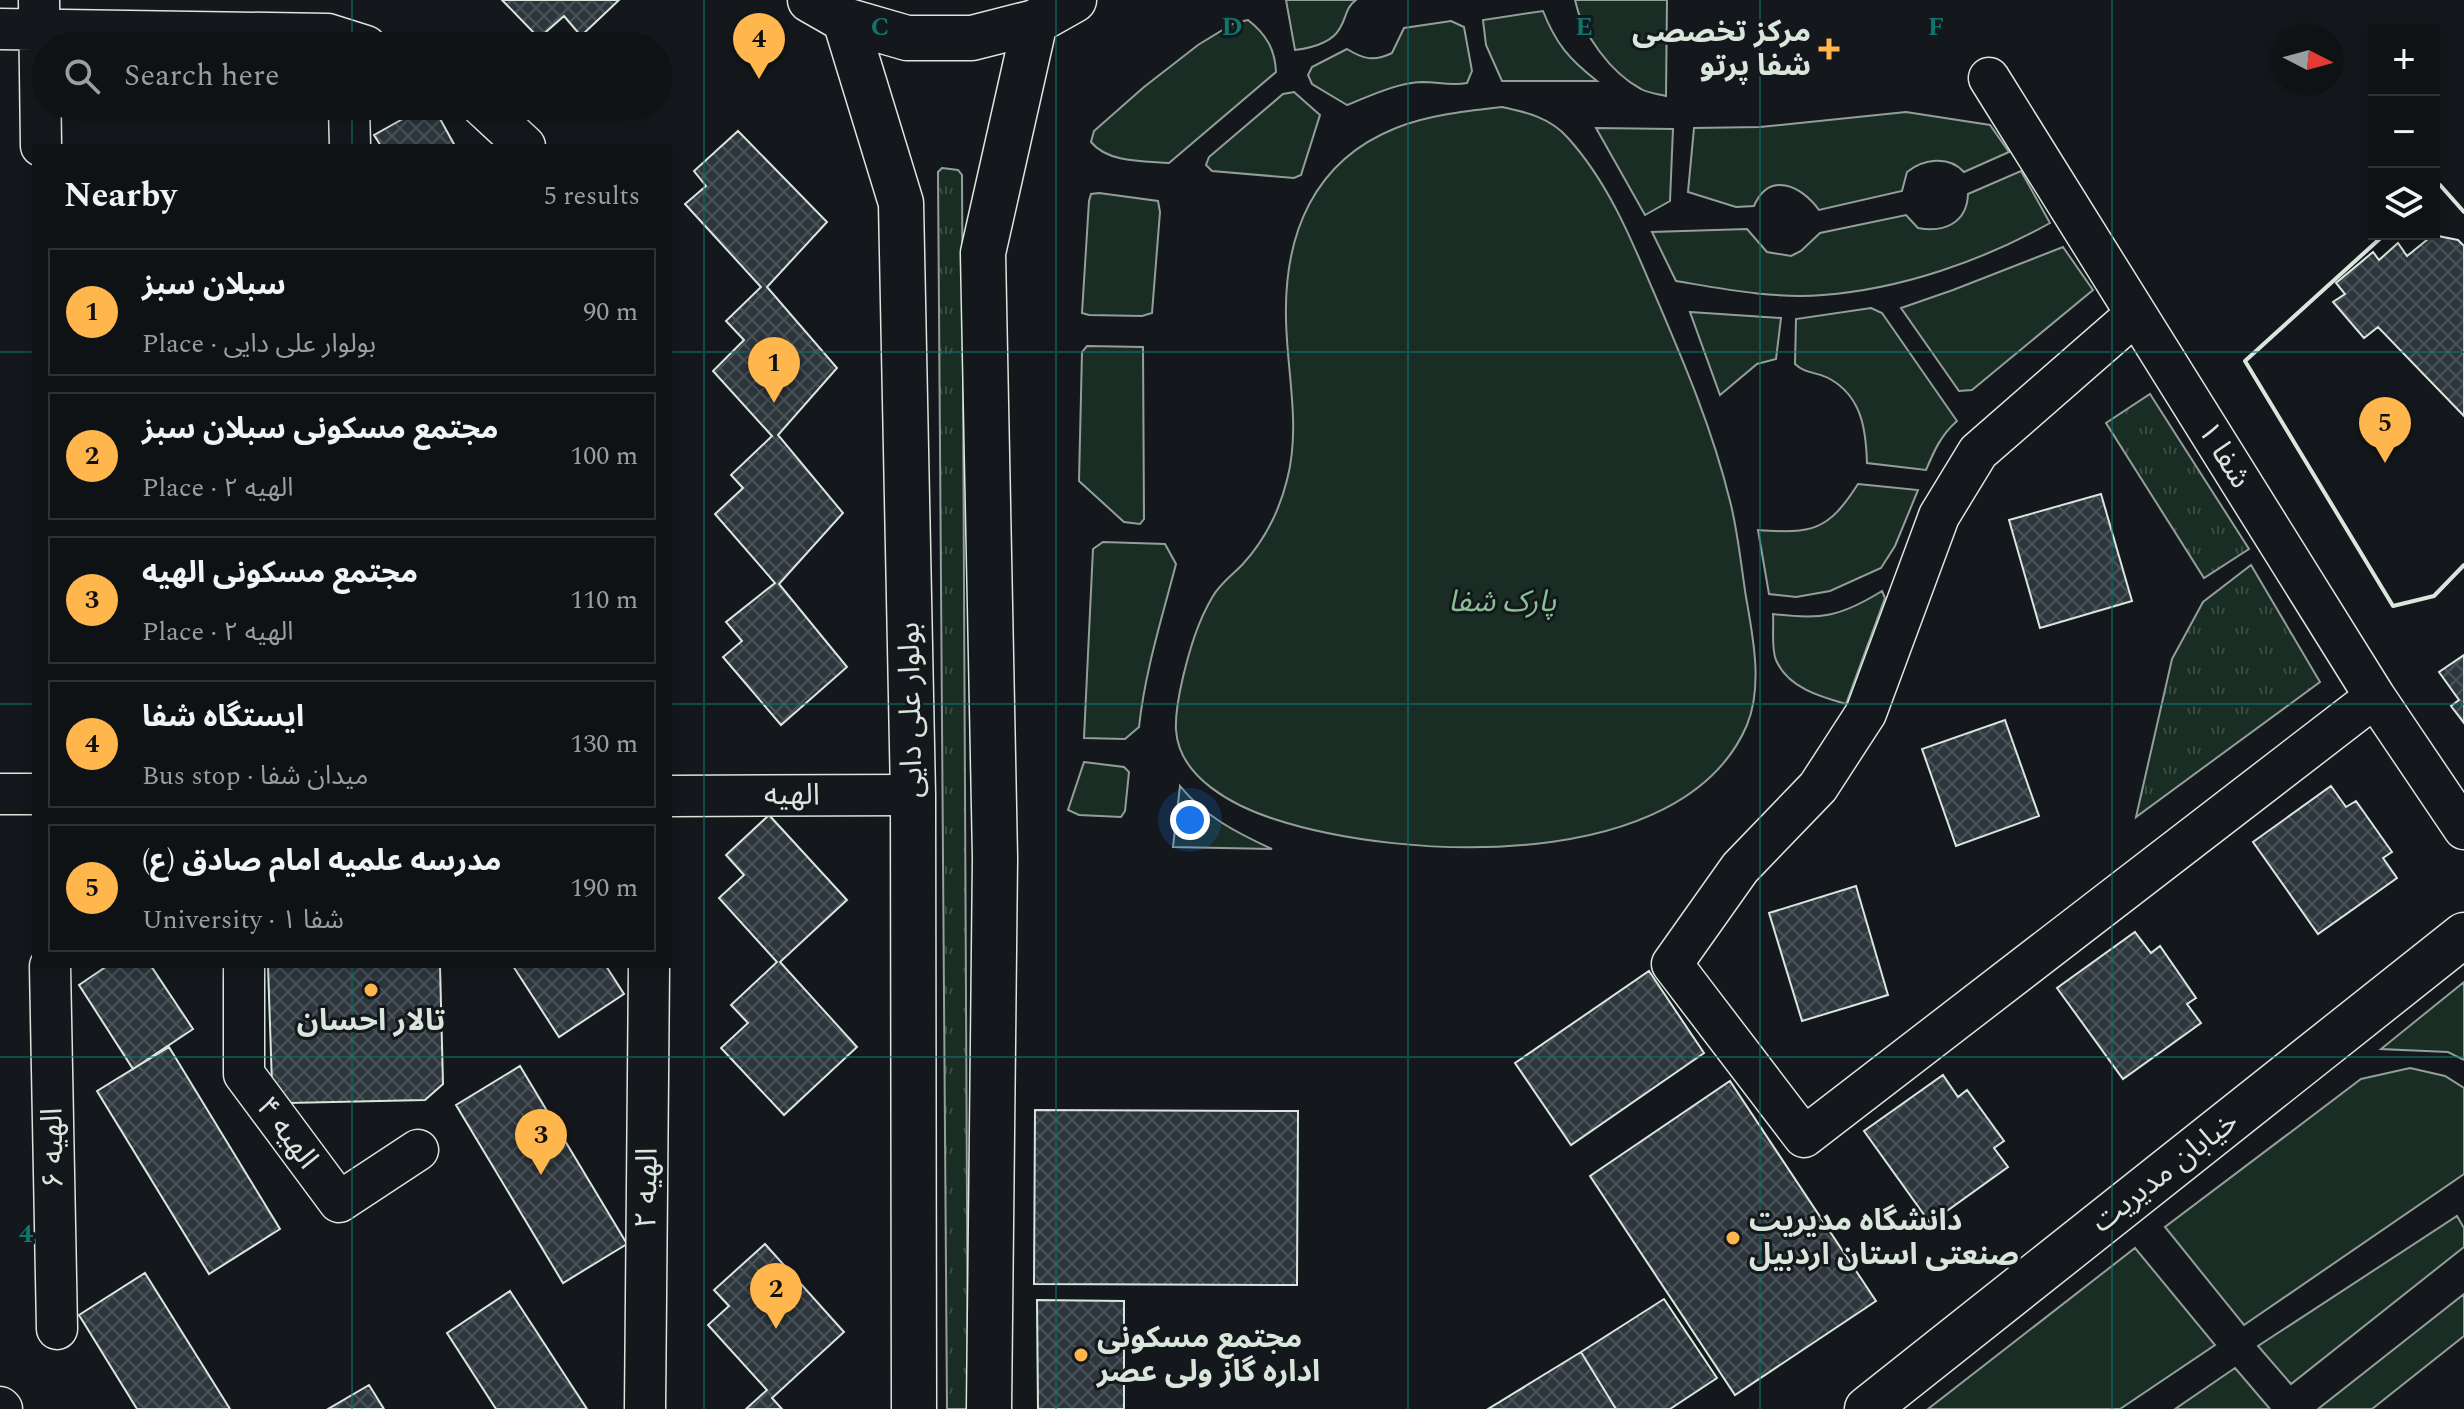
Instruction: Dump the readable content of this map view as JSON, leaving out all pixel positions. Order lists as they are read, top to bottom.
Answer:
{
  "streets": {
    "main road": ["بولوار علی دایی", "خیابان مدیریت"],
    "street": [
      "شفا ۱",
      "الهیه",
      "الهیه ۴",
      "الهیه ۶",
      "الهیه ۲"
    ]
  },
  "crossings": [
    ["بولوار علی دایی", "الهیه"]
  ],
  "parks": ["پارک شفا"],
  "places": {
    "health": ["مرکز تخصصی شفا پرتو"],
    "other": ["تالار احسان", "دانشگاه مدیریت صنعتی استان اردبیل", "مجتمع مسکونی اداره گاز ولی عصر"]
  },
  "north": "right",
  "page": {
    "pins": [
      "4",
      "1",
      "5",
      "3",
      "2"
    ],
    "map_buttons": ["+", "−"],
    "search": "Search here",
    "heading": ["Nearby", "5 results"],
    "list": [
      {
        "mark": "1",
        "name": "سبلان سبز",
        "note": "Place · بولوار علی دایی",
        "value": "90 m"
      },
      {
        "mark": "2",
        "name": "مجتمع مسکونی سبلان سبز",
        "note": "Place · الهیه ۲",
        "value": "100 m"
      },
      {
        "mark": "3",
        "name": "مجتمع مسکونی الهیه",
        "note": "Place · الهیه ۲",
        "value": "110 m"
      },
      {
        "mark": "4",
        "name": "ایستگاه شفا",
        "note": "Bus stop · میدان شفا",
        "value": "130 m"
      },
      {
        "mark": "5",
        "name": "مدرسه علمیه امام صادق (ع)",
        "note": "University · شفا ۱",
        "value": "190 m"
      }
    ]
  },
  "grid": {
    "columns": [
      "C",
      "D",
      "E",
      "F"
    ],
    "rows": ["4"]
  }
}
